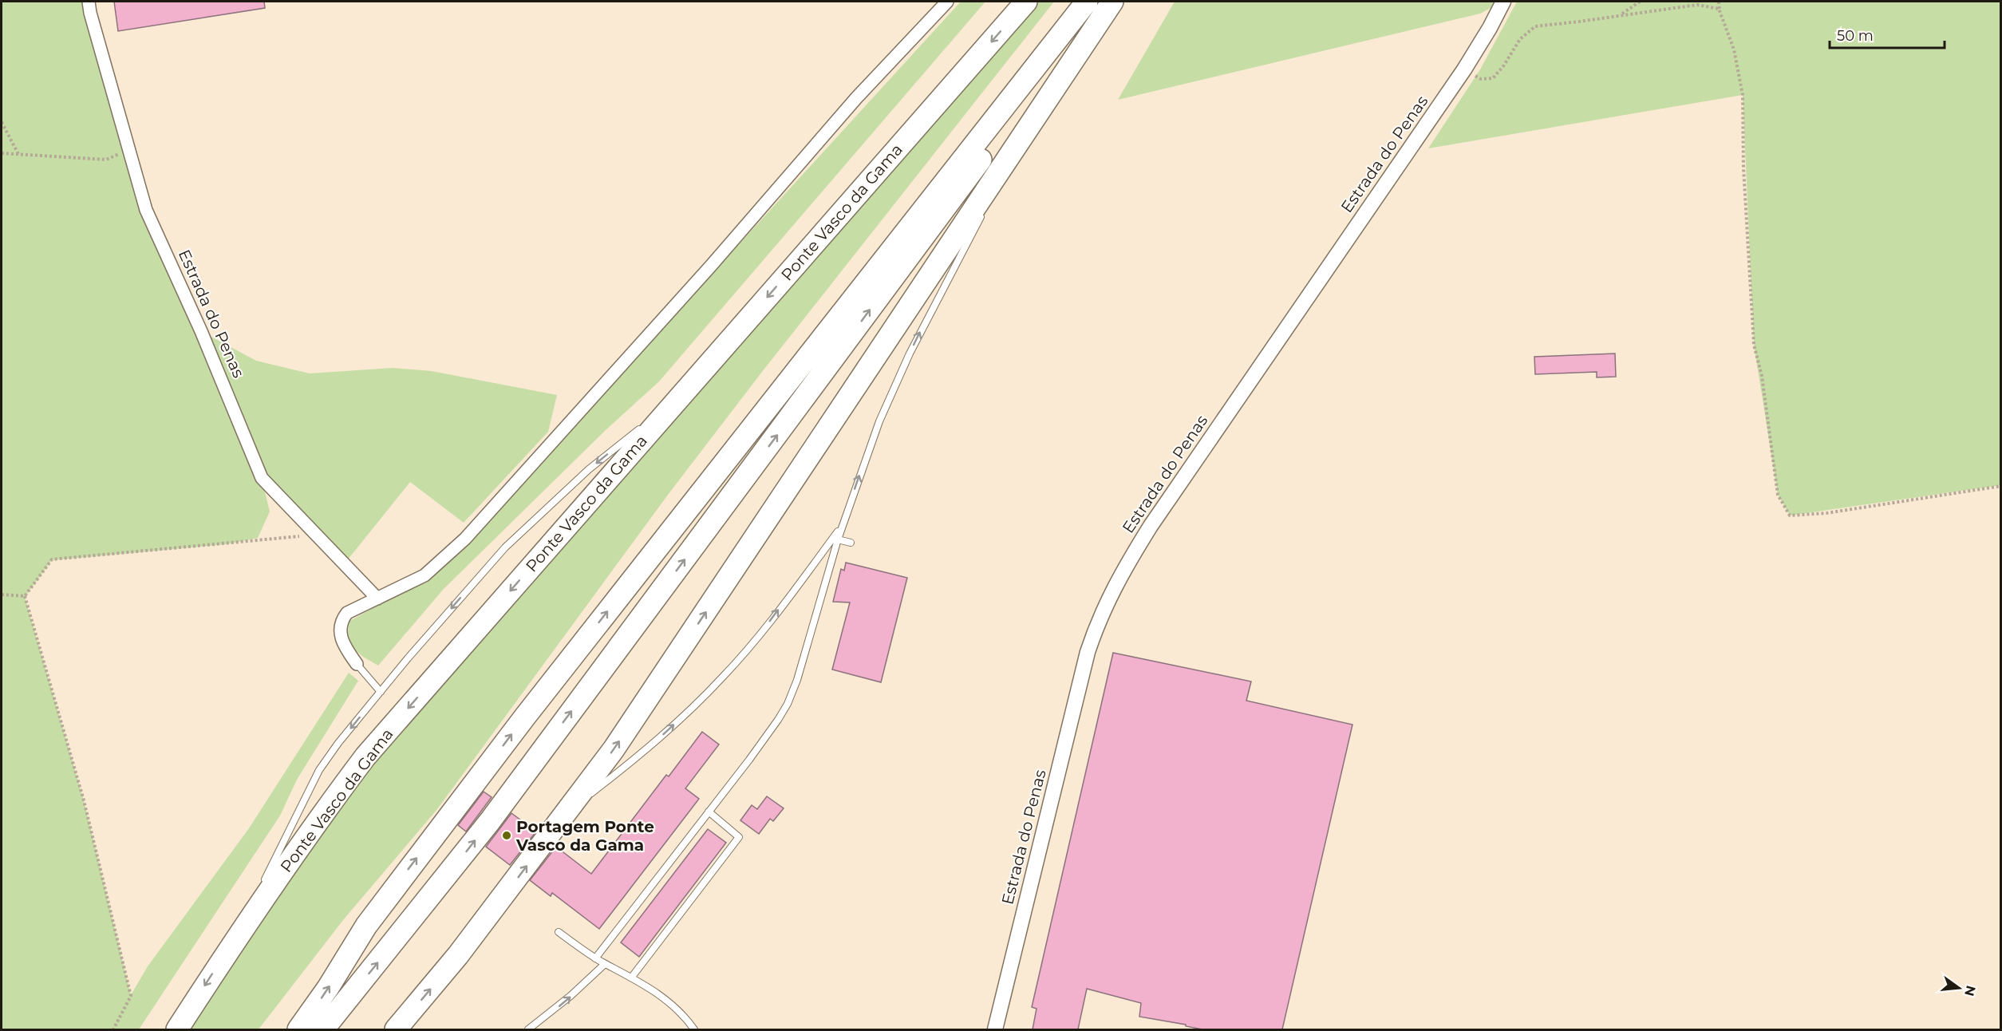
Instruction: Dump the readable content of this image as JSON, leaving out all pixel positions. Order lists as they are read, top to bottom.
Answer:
{
  "streets": {
    "highway": ["Ponte Vasco da Gama"],
    "street": ["Estrada do Penas"]
  },
  "places": ["Portagem Ponte Vasco da Gama"],
  "scale_bar": "50 m",
  "north": "right"
}
